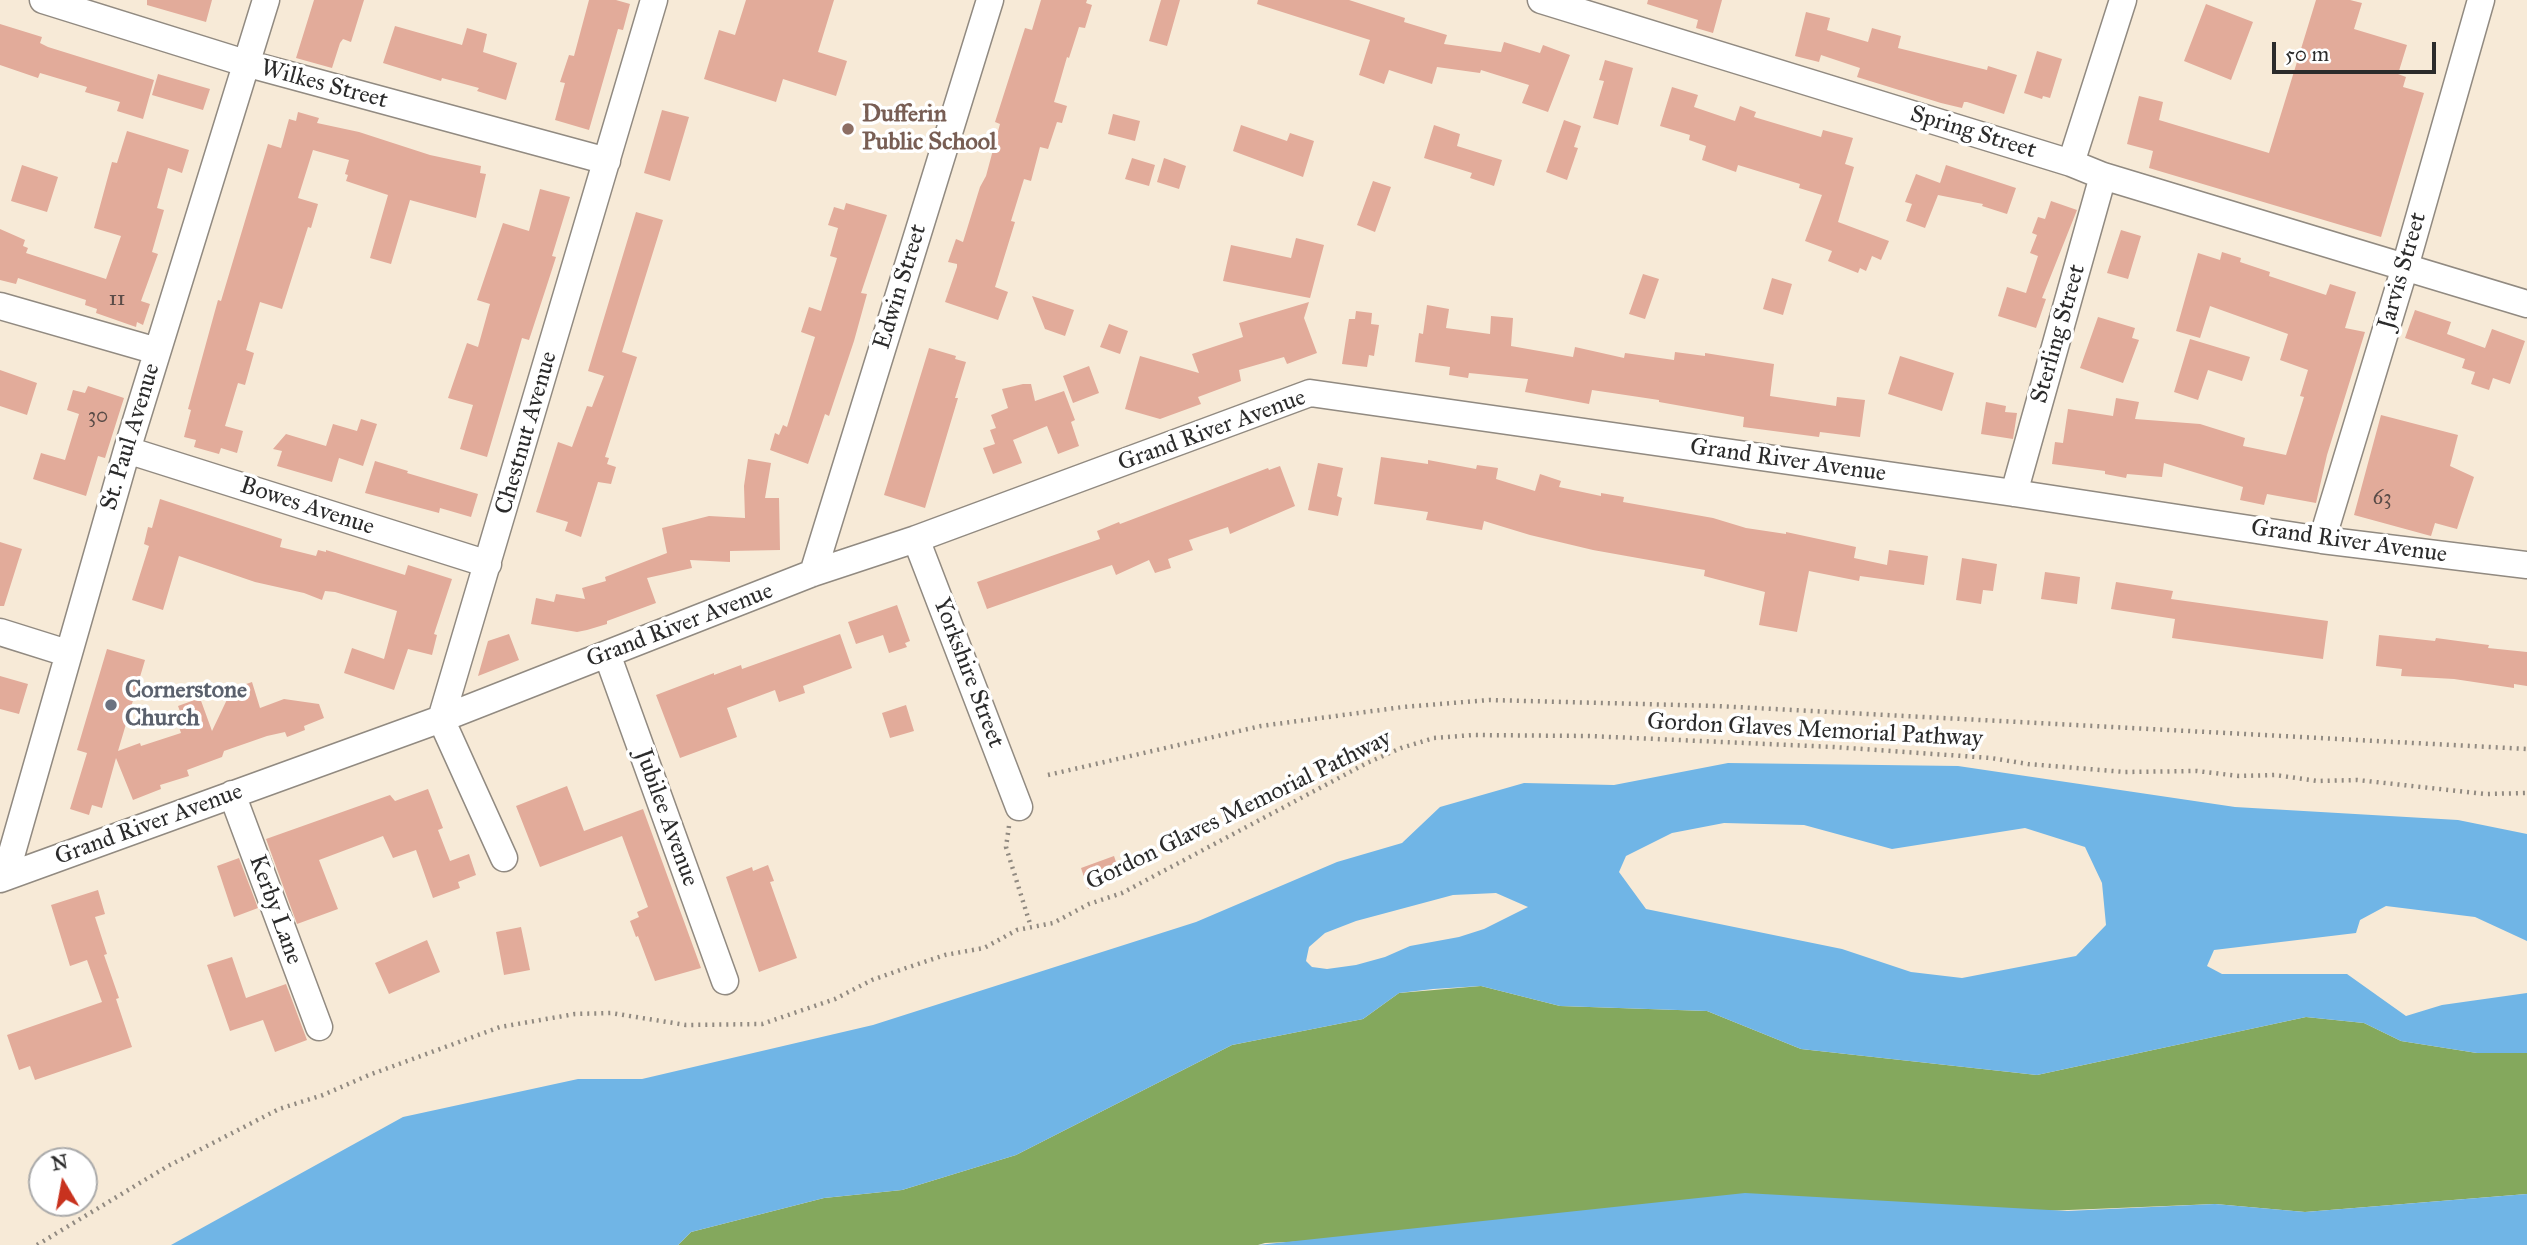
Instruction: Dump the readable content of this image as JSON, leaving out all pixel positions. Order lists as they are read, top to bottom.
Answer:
{
  "streets": {
    "street": [
      "Wilkes Street",
      "Spring Street",
      "Jarvis Street",
      "Edwin Street",
      "Sterling Street",
      "Grand River Avenue",
      "Chestnut Avenue",
      "St. Paul Avenue",
      "Bowes Avenue",
      "Yorkshire Street",
      "Jubilee Avenue",
      "Kerby Lane"
    ],
    "path": ["Gordon Glaves Memorial Pathway"]
  },
  "crossings": [
    ["Wilkes Street", "Chestnut Avenue"],
    ["Wilkes Street", "St. Paul Avenue"],
    ["Spring Street", "Jarvis Street"],
    ["Spring Street", "Sterling Street"],
    ["Jarvis Street", "Grand River Avenue"],
    ["Edwin Street", "Grand River Avenue"],
    ["Sterling Street", "Grand River Avenue"],
    ["Grand River Avenue", "Chestnut Avenue"],
    ["Grand River Avenue", "St. Paul Avenue"],
    ["Grand River Avenue", "Yorkshire Street"],
    ["Grand River Avenue", "Jubilee Avenue"],
    ["Grand River Avenue", "Kerby Lane"],
    ["Chestnut Avenue", "Bowes Avenue"],
    ["St. Paul Avenue", "Bowes Avenue"]
  ],
  "places": ["Dufferin Public School", "Cornerstone Church"],
  "house_numbers": ["11", "30", "63"],
  "scale_bar": "50 m",
  "north": "top"
}
